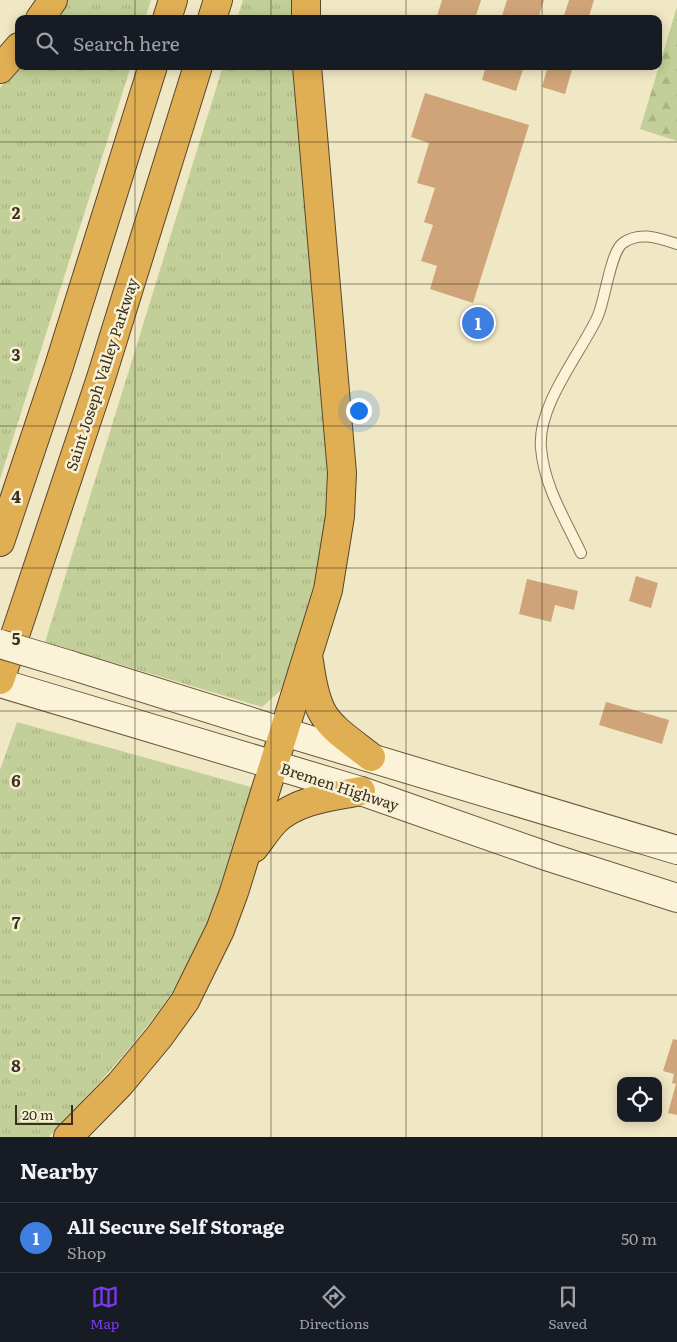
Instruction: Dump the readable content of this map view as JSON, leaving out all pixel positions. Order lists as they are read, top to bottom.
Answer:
{
  "streets": {
    "highway": ["Saint Joseph Valley Parkway"],
    "main road": ["Bremen Highway"]
  },
  "crossings": [
    ["Saint Joseph Valley Parkway", "Bremen Highway"]
  ],
  "scale_bar": "20 m",
  "page": {
    "search": "Search here",
    "pins": "1",
    "scale": "20 m",
    "heading": "Nearby",
    "list": [
      {
        "mark": "1",
        "name": "All Secure Self Storage",
        "note": "Shop",
        "value": "50 m"
      }
    ],
    "nav": ["Map", "Directions", "Saved"]
  },
  "grid": {
    "rows": [
      "2",
      "3",
      "4",
      "5",
      "6",
      "7",
      "8"
    ]
  }
}
